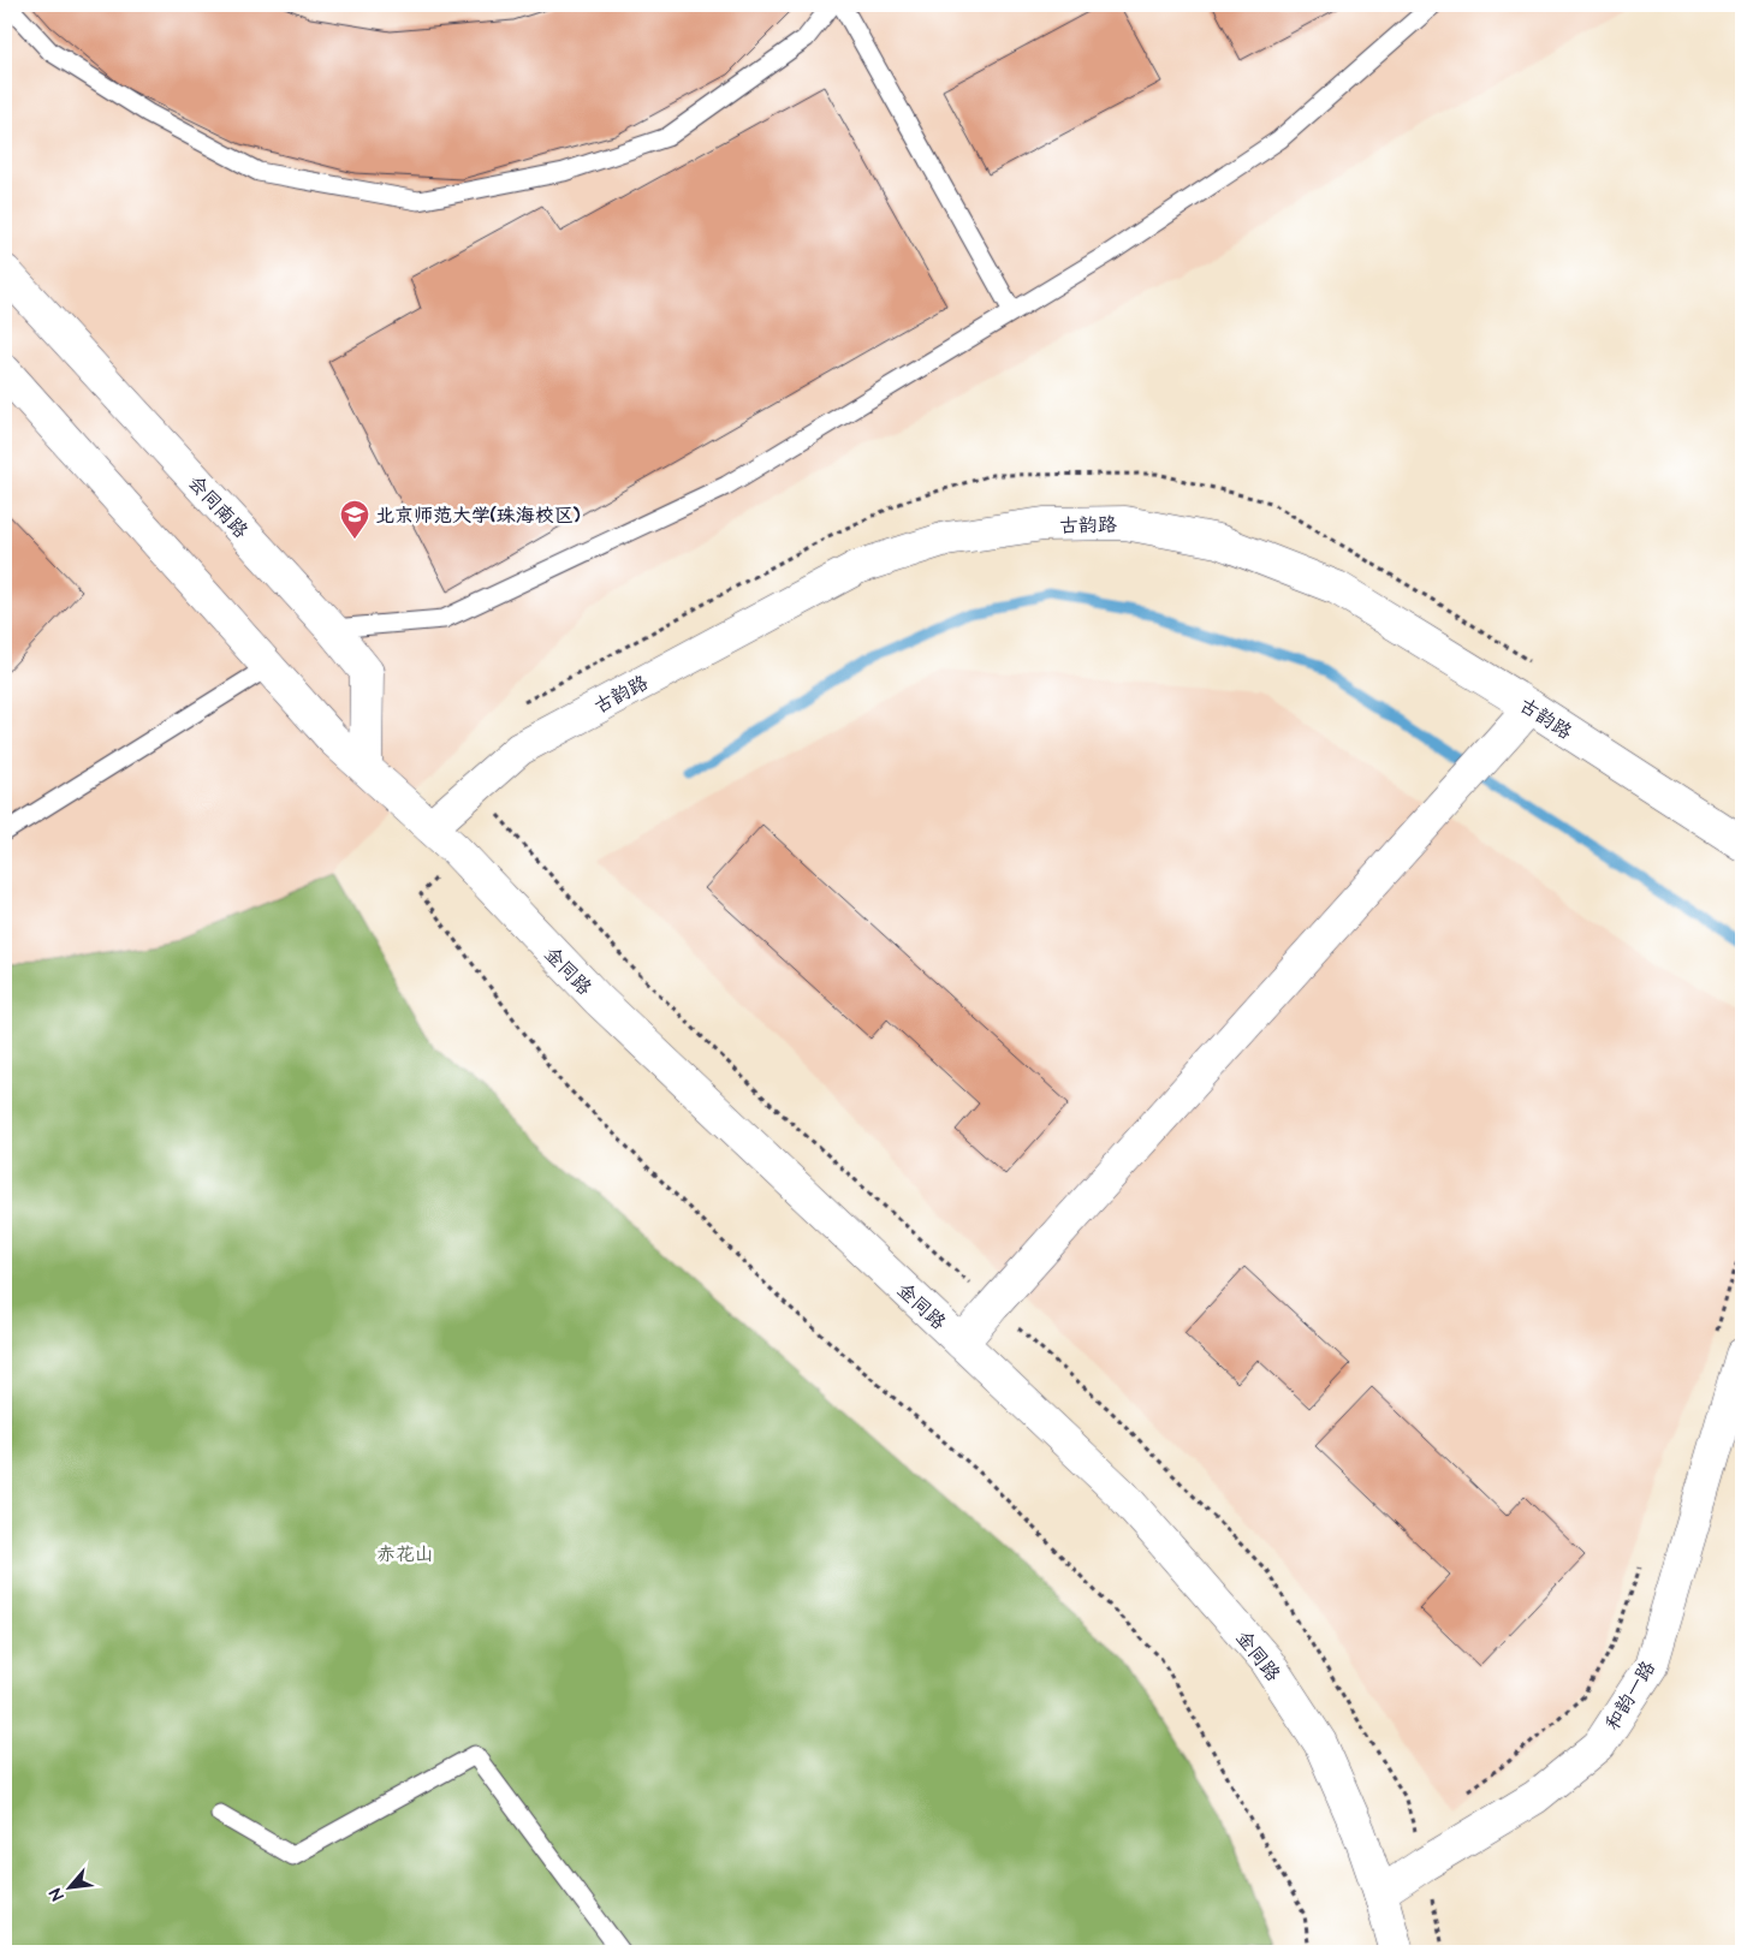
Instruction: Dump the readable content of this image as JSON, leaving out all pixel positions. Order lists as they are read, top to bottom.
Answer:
{
  "streets": {
    "street": [
      "会同南路",
      "古韵路",
      "金同路",
      "和韵一路"
    ]
  },
  "crossings": [
    ["会同南路", "金同路"],
    ["古韵路", "金同路"],
    ["金同路", "和韵一路"]
  ],
  "parks": ["赤花山"],
  "places": {
    "school or university": ["北京师范大学(珠海校区)"]
  },
  "north": "bottom left"
}
